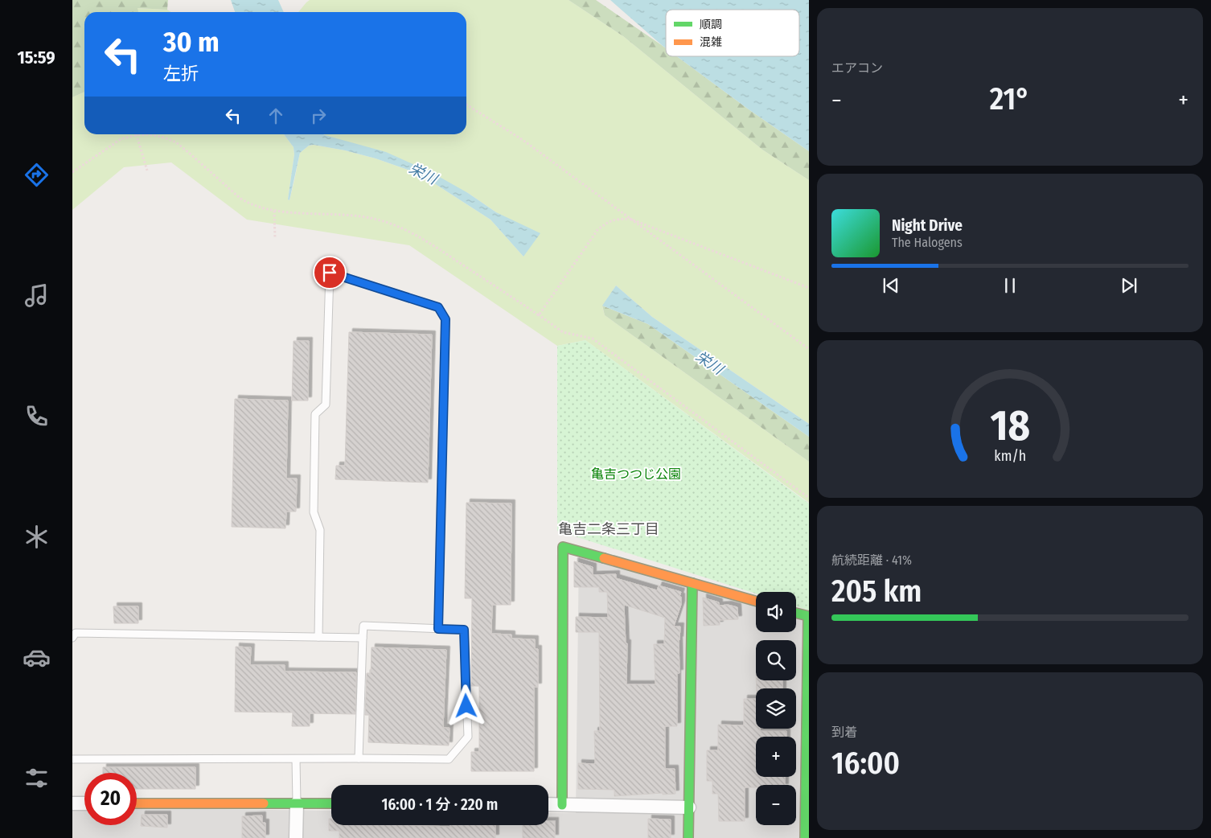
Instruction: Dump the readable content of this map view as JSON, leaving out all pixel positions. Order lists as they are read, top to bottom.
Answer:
{
  "districts": ["亀吉二条三丁目"],
  "water": ["栄川"],
  "parks": ["亀吉つつじ公園"],
  "legend": ["順調", "混雑"],
  "page": {
    "tabs": "15:59",
    "tile": [
      "エアコン",
      ["航続距離 · 41%", "205 km"],
      ["到着", "16:00"]
    ],
    "turn": ["30 m", "左折"],
    "heat": ["−", "21°", "+"],
    "song": ["Night Drive", "The Halogens"],
    "map_buttons": ["+", "−"],
    "limit": "20",
    "trip": "16:00 · 1 分 · 220 m",
    "gauge": ["18", "km/h"]
  }
}
